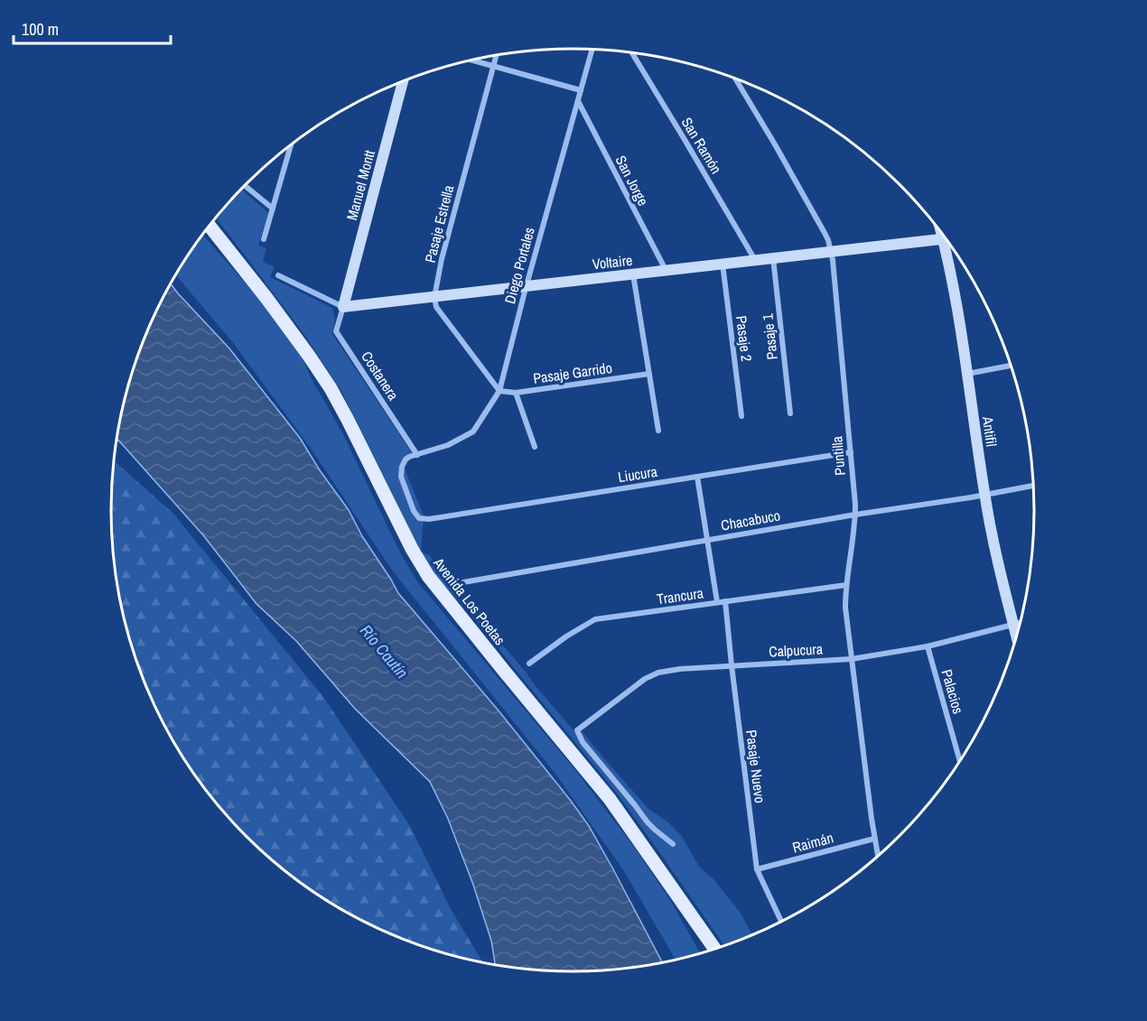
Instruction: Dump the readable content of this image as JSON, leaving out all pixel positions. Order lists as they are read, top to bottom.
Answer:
{
  "streets": {
    "main road": ["Avenida Los Poetas"],
    "street": [
      "San Ramón",
      "San Jorge",
      "Manuel Montt",
      "Pasaje Estrella",
      "Voltaire",
      "Diego Portales",
      "Pasaje 1",
      "Pasaje 2",
      "Pasaje Garrido",
      "Costanera",
      "Antifil",
      "Puntilla",
      "Liucura",
      "Chacabuco",
      "Trancura",
      "Calpucura",
      "Palacios",
      "Pasaje Nuevo",
      "Raimán"
    ]
  },
  "crossings": [
    ["San Ramón", "Voltaire"],
    ["San Jorge", "Voltaire"],
    ["San Jorge", "Diego Portales"],
    ["Manuel Montt", "Voltaire"],
    ["Manuel Montt", "Costanera"],
    ["Pasaje Estrella", "Voltaire"],
    ["Voltaire", "Diego Portales"],
    ["Voltaire", "Pasaje 1"],
    ["Voltaire", "Pasaje 2"],
    ["Voltaire", "Costanera"],
    ["Voltaire", "Antifil"],
    ["Voltaire", "Puntilla"],
    ["Diego Portales", "Pasaje Garrido"],
    ["Diego Portales", "Costanera"],
    ["Diego Portales", "Liucura"],
    ["Costanera", "Liucura"],
    ["Antifil", "Chacabuco"],
    ["Antifil", "Calpucura"],
    ["Puntilla", "Liucura"],
    ["Puntilla", "Chacabuco"],
    ["Puntilla", "Trancura"],
    ["Puntilla", "Calpucura"],
    ["Puntilla", "Raimán"],
    ["Trancura", "Pasaje Nuevo"],
    ["Calpucura", "Palacios"],
    ["Calpucura", "Pasaje Nuevo"],
    ["Pasaje Nuevo", "Raimán"]
  ],
  "water": ["Río Cautín"],
  "scale_bar": "100 m"
}
